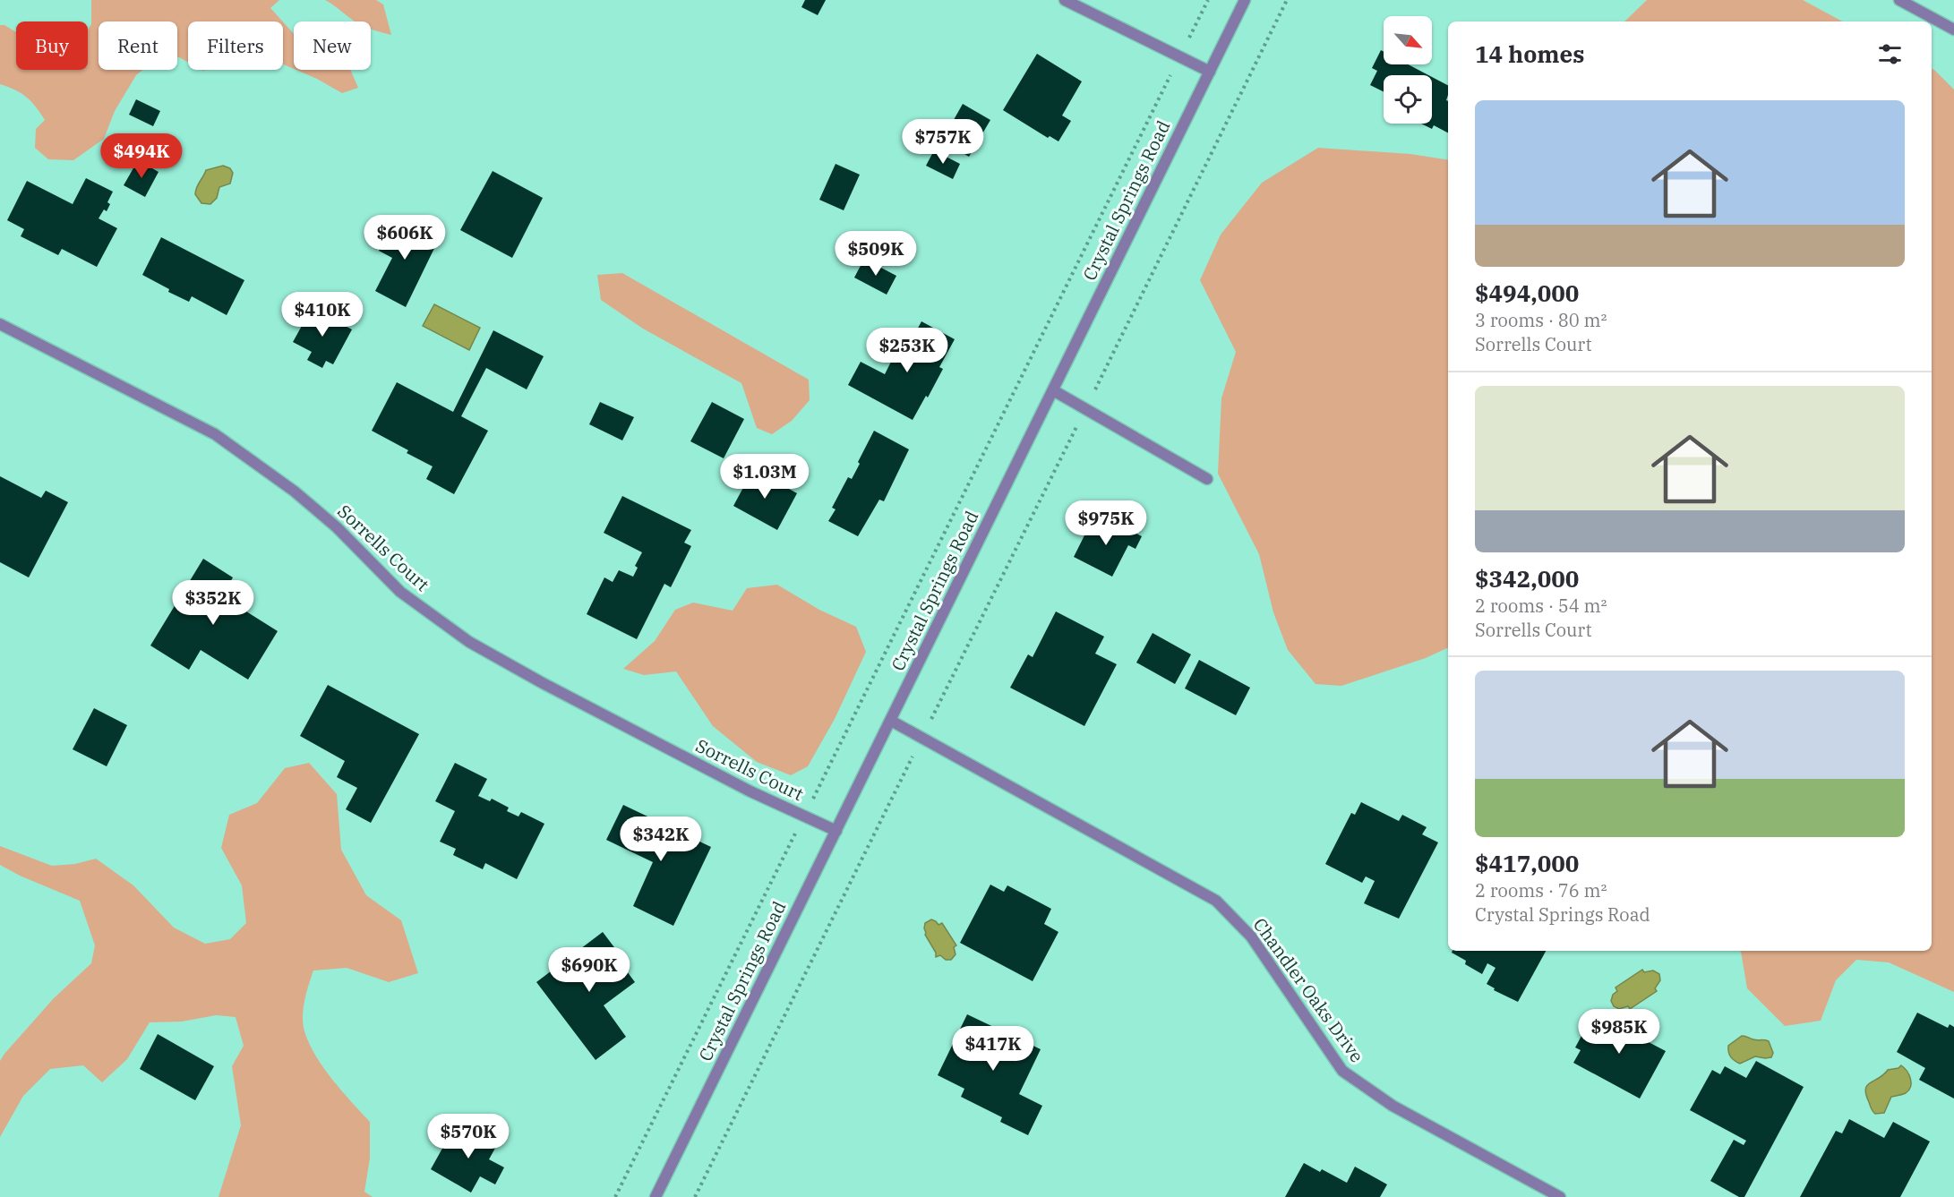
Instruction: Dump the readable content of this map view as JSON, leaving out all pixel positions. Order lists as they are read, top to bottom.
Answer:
{
  "streets": {
    "street": ["Crystal Springs Road", "Sorrells Court", "Chandler Oaks Drive"]
  },
  "crossings": [
    ["Crystal Springs Road", "Sorrells Court"],
    ["Crystal Springs Road", "Chandler Oaks Drive"]
  ],
  "north": "bottom right",
  "page": {
    "chip": [
      "Buy",
      "Rent",
      "Filters",
      "New"
    ],
    "heading": "14 homes",
    "list": [
      {
        "name": "$494,000",
        "note": "3 rooms · 80 m² · Sorrells Court"
      },
      {
        "name": "$342,000",
        "note": "2 rooms · 54 m² · Sorrells Court"
      },
      {
        "name": "$417,000",
        "note": "2 rooms · 76 m² · Crystal Springs Road"
      }
    ],
    "price": [
      "$757K",
      "$494K",
      "$606K",
      "$509K",
      "$410K",
      "$253K",
      "$1.03M",
      "$975K",
      "$352K",
      "$342K",
      "$690K",
      "$985K",
      "$417K",
      "$570K"
    ]
  }
}
